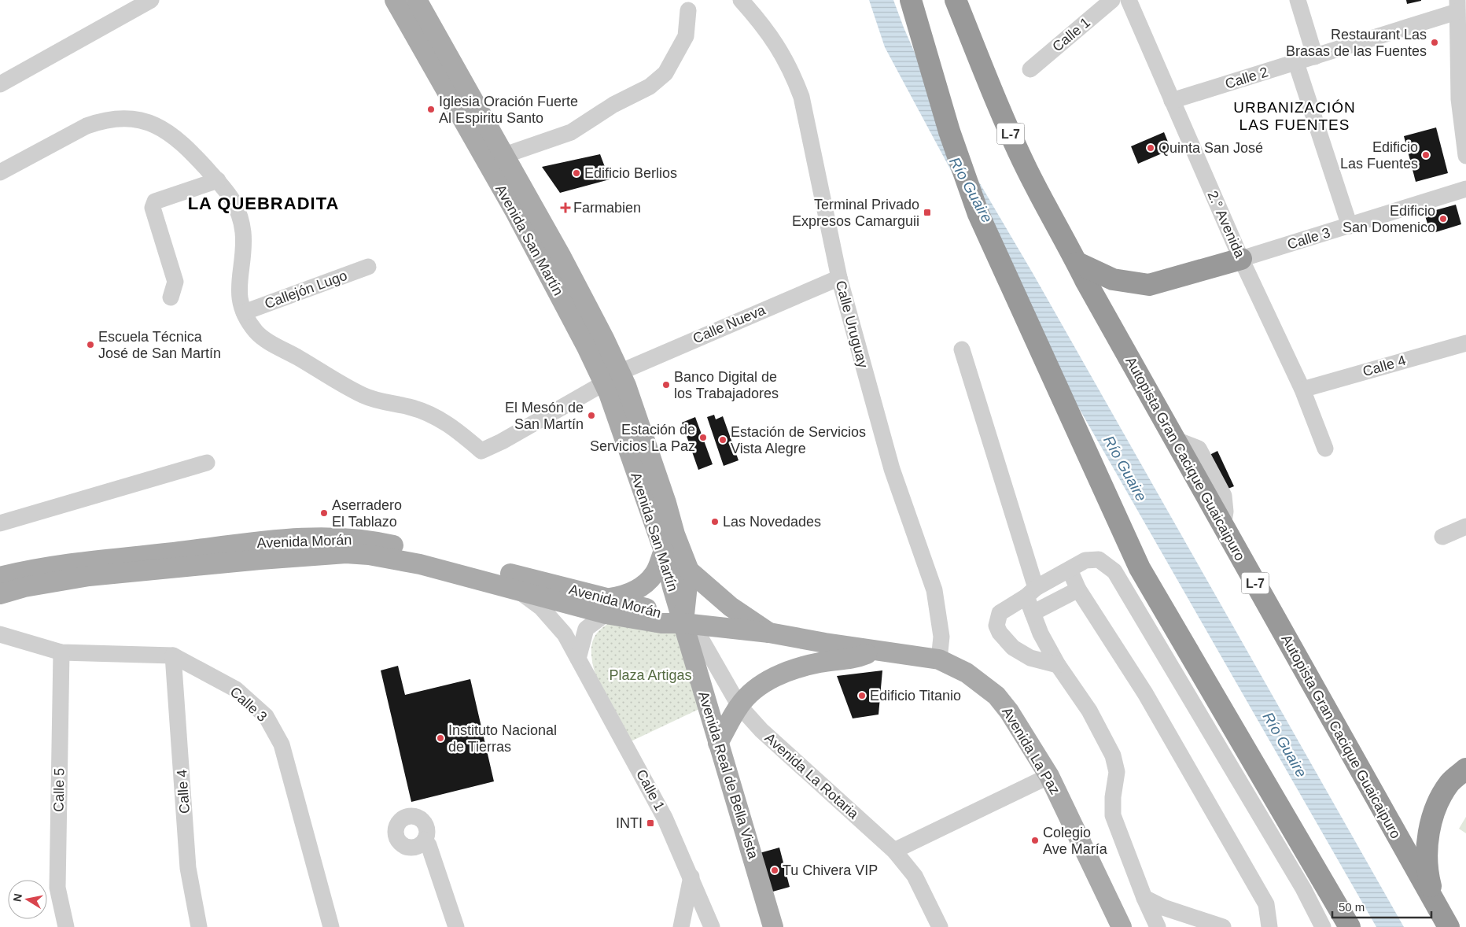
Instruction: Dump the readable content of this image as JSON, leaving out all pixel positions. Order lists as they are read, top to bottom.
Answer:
{
  "streets": {
    "highway": ["L-7", "Autopista Gran Cacique Guaicaipuro"],
    "main road": [
      "Avenida San Martín",
      "Avenida Morán",
      "Avenida La Paz",
      "Avenida Real de Bella Vista"
    ],
    "street": [
      "Calle 1",
      "Calle 2",
      "2.° Avenida",
      "Calle 3",
      "Callejón Lugo",
      "Calle Nueva",
      "Calle Uruguay",
      "Calle 4",
      "Avenida La Rotaria",
      "Calle 5"
    ]
  },
  "crossings": [
    ["Calle 1", "Avenida Morán"],
    ["Calle 2", "2.° Avenida"],
    ["2.° Avenida", "Calle 3"],
    ["2.° Avenida", "Calle 4"],
    ["Calle 3", "Calle 4"],
    ["Calle 3", "Calle 5"],
    ["Avenida San Martín", "Calle Nueva"],
    ["Avenida San Martín", "Avenida Morán"],
    ["Avenida San Martín", "Avenida La Paz"],
    ["Avenida San Martín", "Avenida Real de Bella Vista"],
    ["Avenida San Martín", "Avenida La Rotaria"],
    ["Callejón Lugo", "Calle Nueva"],
    ["Calle Nueva", "Calle Uruguay"],
    ["Calle Uruguay", "Avenida La Paz"],
    ["Avenida Morán", "Avenida La Paz"],
    ["Avenida Morán", "Avenida Real de Bella Vista"],
    ["Avenida Morán", "Avenida La Rotaria"],
    ["Avenida La Paz", "Avenida Real de Bella Vista"],
    ["Avenida La Paz", "Avenida La Rotaria"],
    ["Avenida Real de Bella Vista", "Avenida La Rotaria"]
  ],
  "districts": ["URBANIZACIÓN LAS FUENTES", "LA QUEBRADITA"],
  "water": ["Río Guaire"],
  "parks": ["Plaza Artigas"],
  "places": {
    "other": [
      "Restaurant Las Brasas de las Fuentes",
      "Iglesia Oración Fuerte Al Espiritu Santo",
      "Quinta San José",
      "Edificio Las Fuentes",
      "Edificio Berlios",
      "Edificio San Domenico",
      "Escuela Técnica José de San Martín",
      "Banco Digital de los Trabajadores",
      "El Mesón de San Martín",
      "Estación de Servicios La Paz",
      "Estación de Servicios Vista Alegre",
      "Aserradero El Tablazo",
      "Las Novedades",
      "Edificio Titanio",
      "Instituto Nacional de Tierras",
      "Colegio Ave María",
      "Tu Chivera VIP"
    ],
    "health": ["Farmabien"],
    "transit": ["Terminal Privado Expresos Camarguii", "INTI"]
  },
  "scale_bar": "50 m",
  "north": "left"
}
